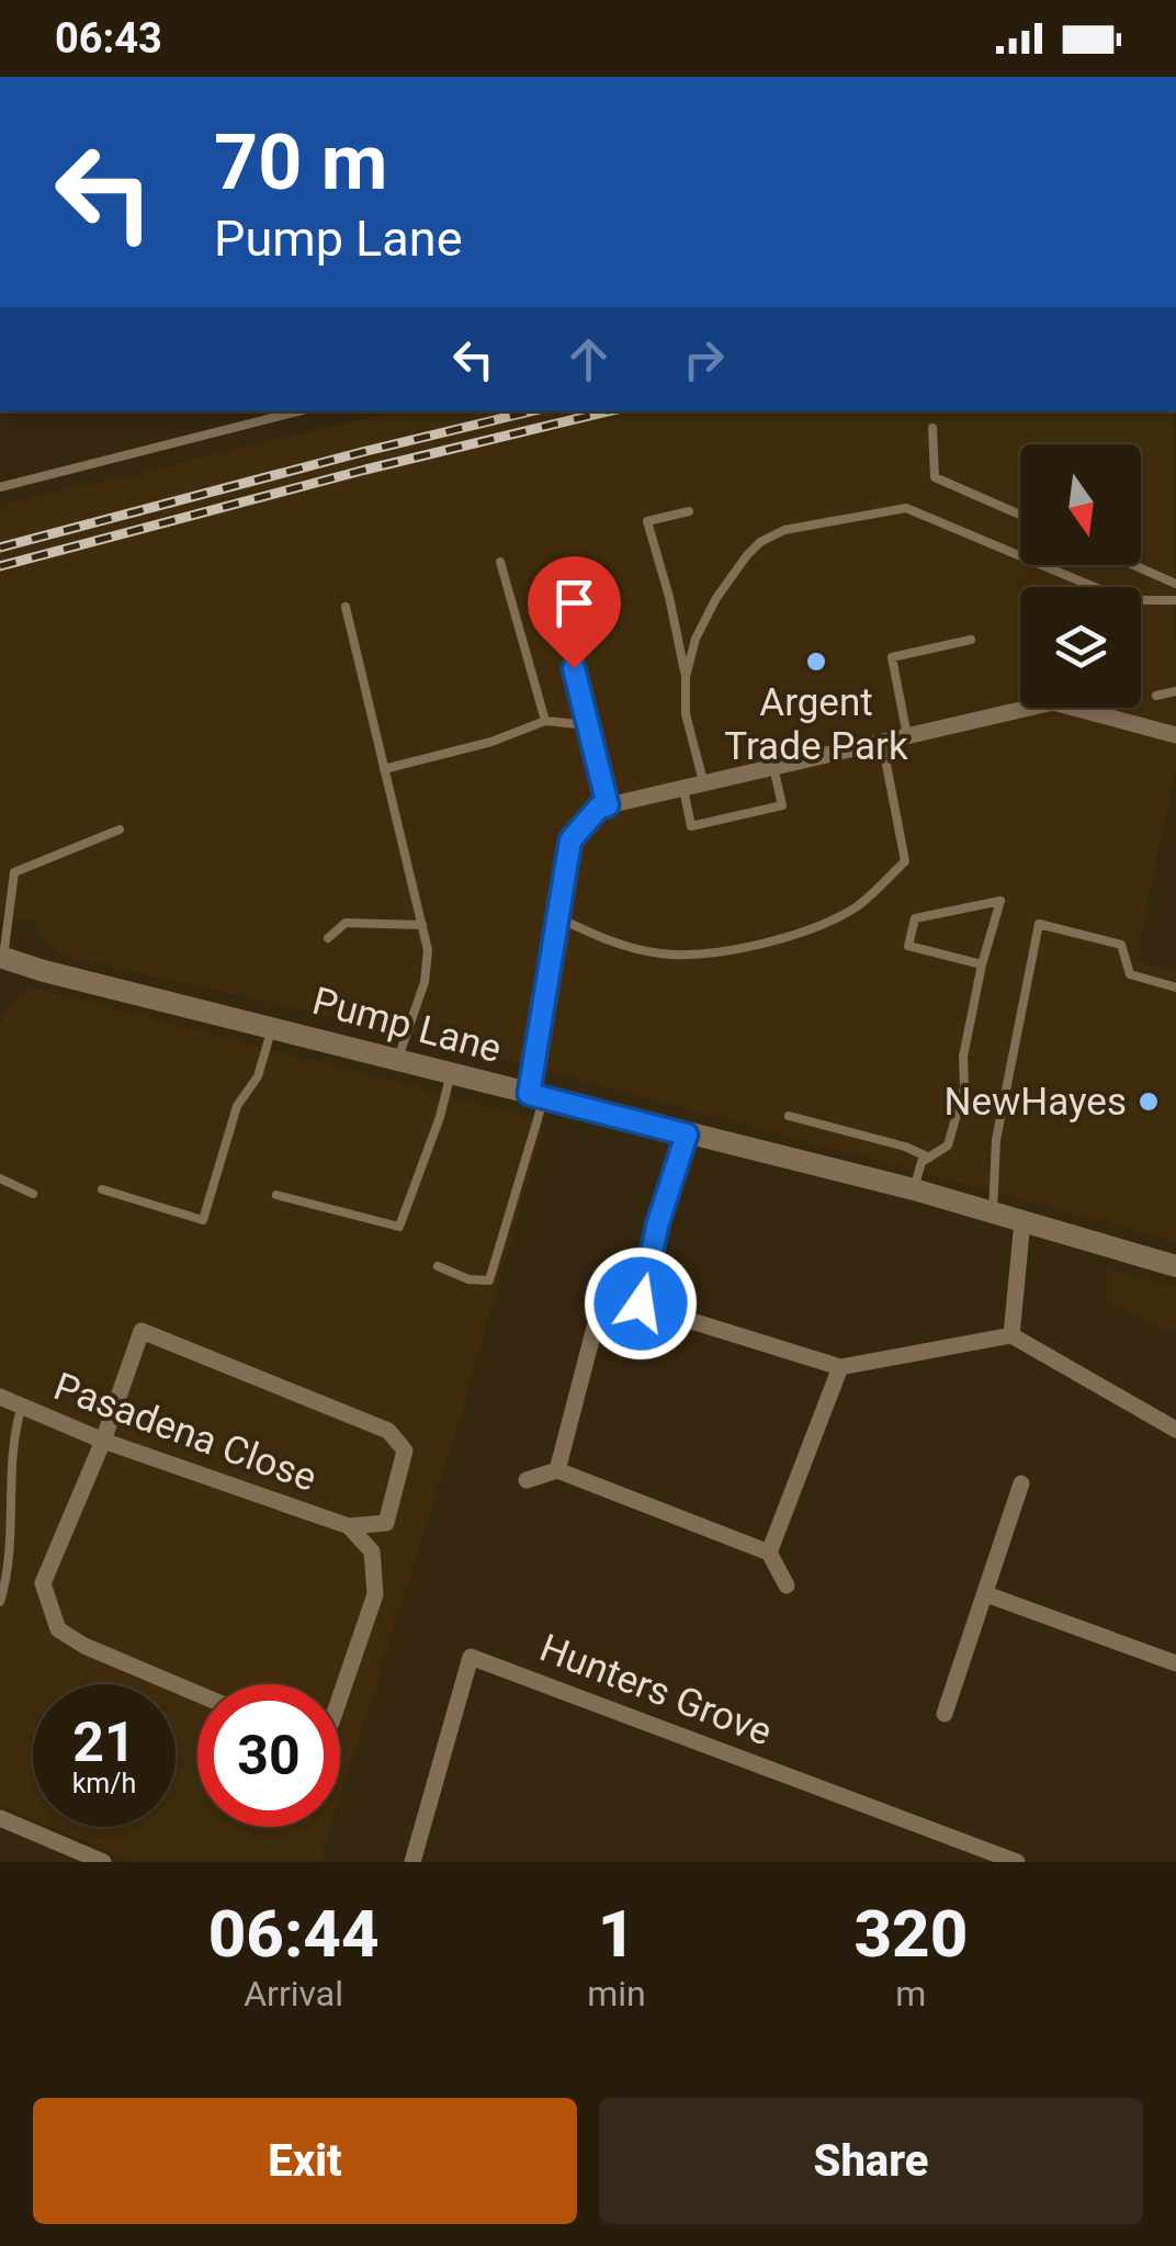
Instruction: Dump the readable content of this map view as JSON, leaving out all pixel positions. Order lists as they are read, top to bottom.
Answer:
{
  "streets": {
    "street": ["Pump Lane", "Pasadena Close", "Hunters Grove"]
  },
  "places": ["Argent Trade Park", "NewHayes"],
  "north": "bottom",
  "page": {
    "status": "06:43",
    "turn": ["70 m", "Pump Lane"],
    "speed": "21 km/h",
    "limit": "30",
    "eta": [
      "06:44",
      "Arrival",
      "1",
      "min",
      "320",
      "m"
    ],
    "buttons": ["Exit", "Share"]
  }
}
